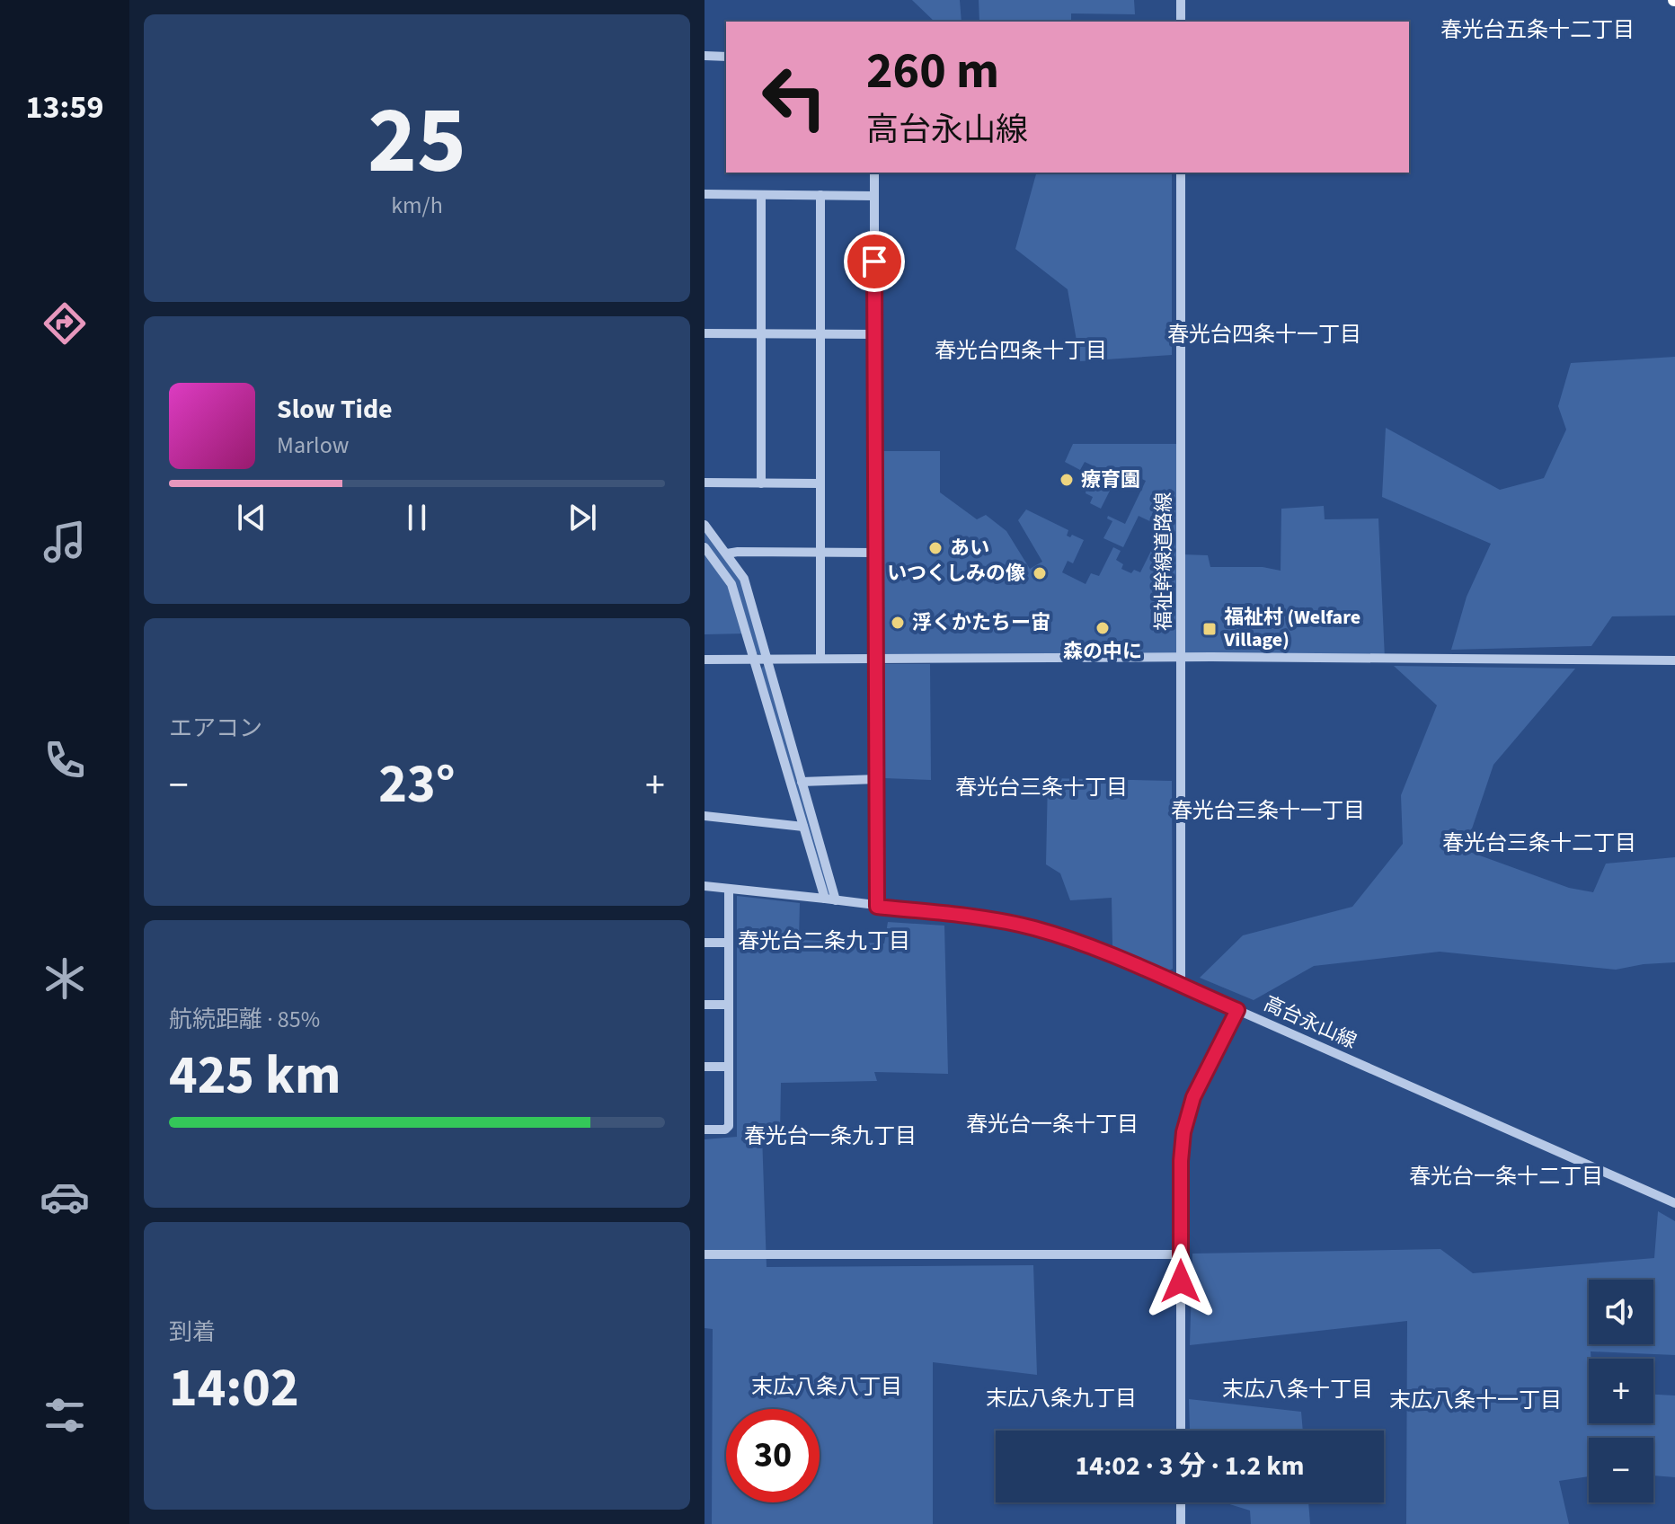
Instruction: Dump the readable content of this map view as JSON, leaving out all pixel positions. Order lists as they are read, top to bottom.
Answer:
{
  "streets": {
    "street": ["福祉幹線道路線", "高台永山線"]
  },
  "districts": [
    "春光台五条十二丁目",
    "春光台四条十一丁目",
    "春光台四条十丁目",
    "春光台三条十丁目",
    "春光台三条十一丁目",
    "春光台三条十二丁目",
    "春光台二条九丁目",
    "春光台一条十丁目",
    "春光台一条九丁目",
    "春光台一条十二丁目",
    "末広八条八丁目",
    "末広八条十丁目",
    "末広八条九丁目",
    "末広八条十一丁目"
  ],
  "places": {
    "other": [
      "療育園",
      "あい",
      "いつくしみの像",
      "浮くかたちー宙",
      "森の中に"
    ],
    "transit": ["福祉村 (Welfare Village)"]
  },
  "page": {
    "tabs": "13:59",
    "tile": [
      ["25", "km/h"],
      "エアコン",
      ["航続距離 · 85%", "425 km"],
      ["到着", "14:02"]
    ],
    "turn": ["260 m", "高台永山線"],
    "song": ["Slow Tide", "Marlow"],
    "heat": ["−", "23°", "+"],
    "map_buttons": ["+", "−"],
    "limit": "30",
    "trip": "14:02 · 3 分 · 1.2 km"
  }
}
